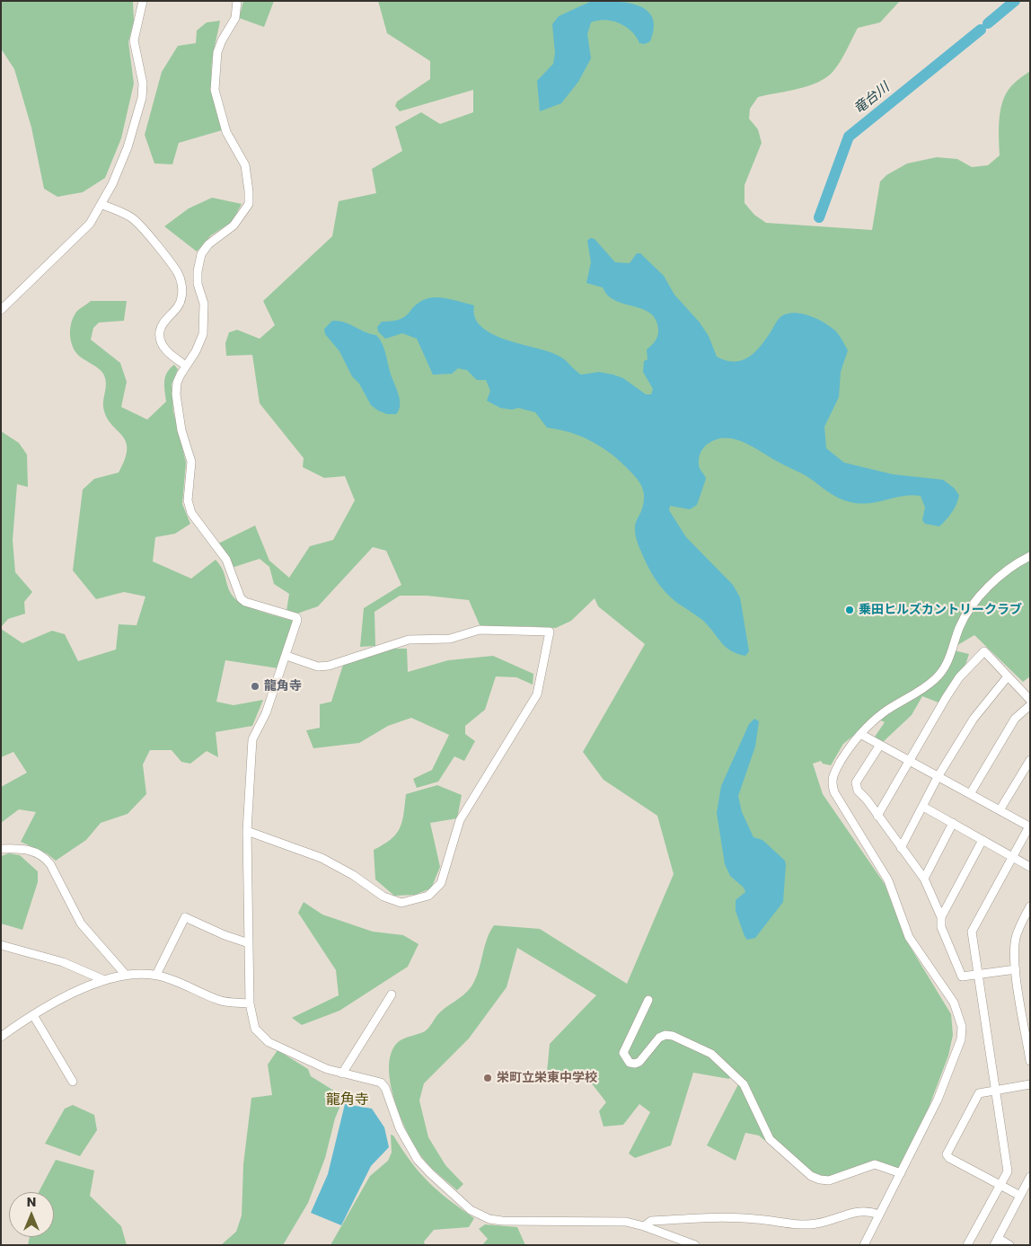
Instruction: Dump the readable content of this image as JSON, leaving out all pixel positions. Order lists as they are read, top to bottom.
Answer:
{
  "districts": ["龍角寺"],
  "water": ["竜台川"],
  "places": ["乗田ヒルズカントリークラブ", "龍角寺", "栄町立栄東中学校"],
  "north": "top"
}
